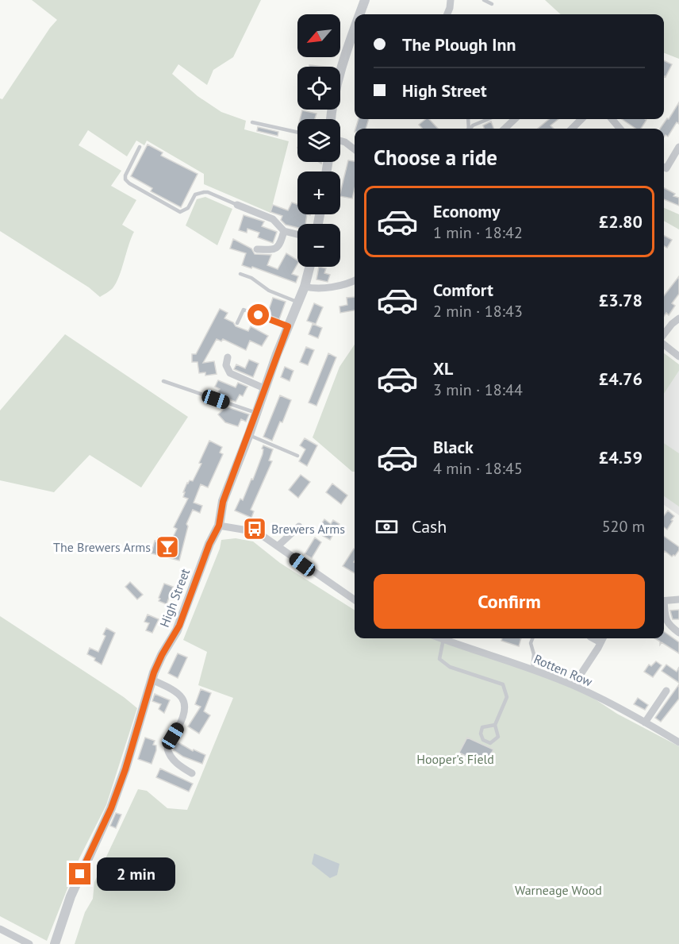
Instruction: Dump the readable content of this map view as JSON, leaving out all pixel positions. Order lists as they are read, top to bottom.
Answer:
{
  "streets": {
    "street": ["High Street", "Rotten Row"]
  },
  "parks": ["Hooper's Field", "Warneage Wood"],
  "places": {
    "bus stop": ["Brewers Arms"],
    "bar": ["The Brewers Arms"]
  },
  "north": "bottom left",
  "page": {
    "map_buttons": ["+", "−"],
    "banner": ["The Plough Inn", "High Street"],
    "heading": "Choose a ride",
    "list": [
      {
        "name": "Economy",
        "note": "1 min · 18:42",
        "value": "£2.80"
      },
      {
        "name": "Comfort",
        "note": "2 min · 18:43",
        "value": "£3.78"
      },
      {
        "name": "XL",
        "note": "3 min · 18:44",
        "value": "£4.76"
      },
      {
        "name": "Black",
        "note": "4 min · 18:45",
        "value": "£4.59"
      }
    ],
    "pay": ["Cash", "520 m"],
    "buttons": "Confirm",
    "bubble": "2 min"
  }
}
